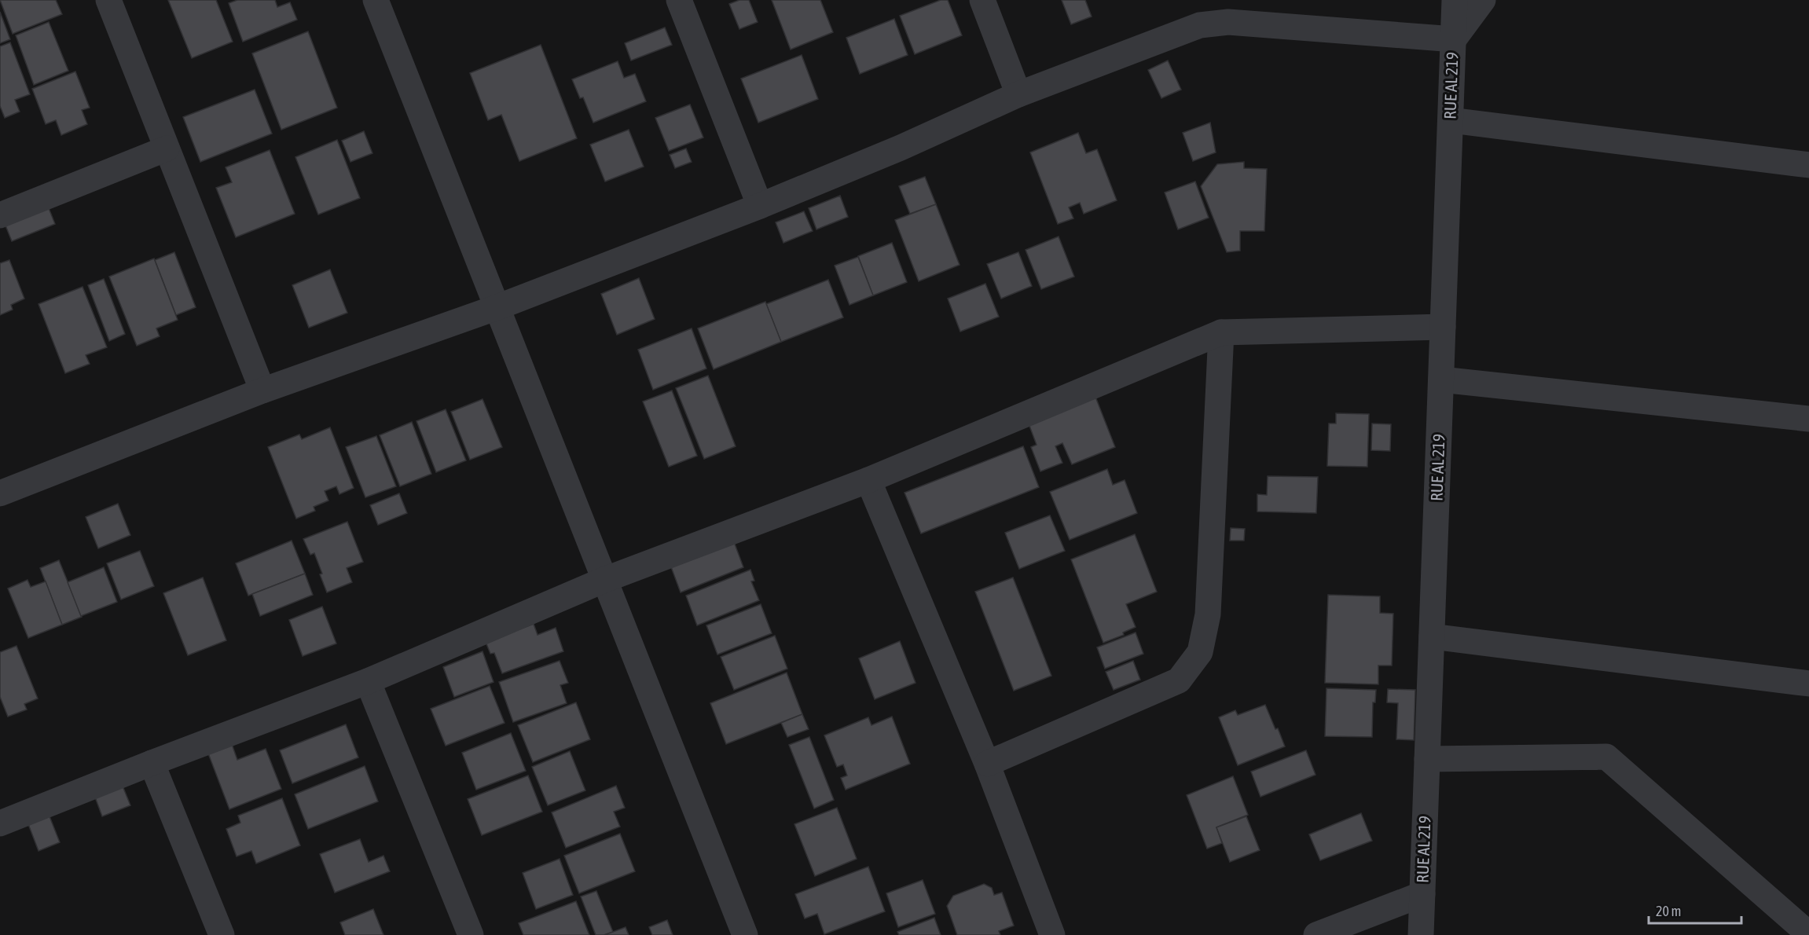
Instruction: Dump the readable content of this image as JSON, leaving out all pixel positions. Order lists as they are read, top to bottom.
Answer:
{
  "streets": {
    "street": ["RUE AL 219"]
  },
  "scale_bar": "20 m"
}
